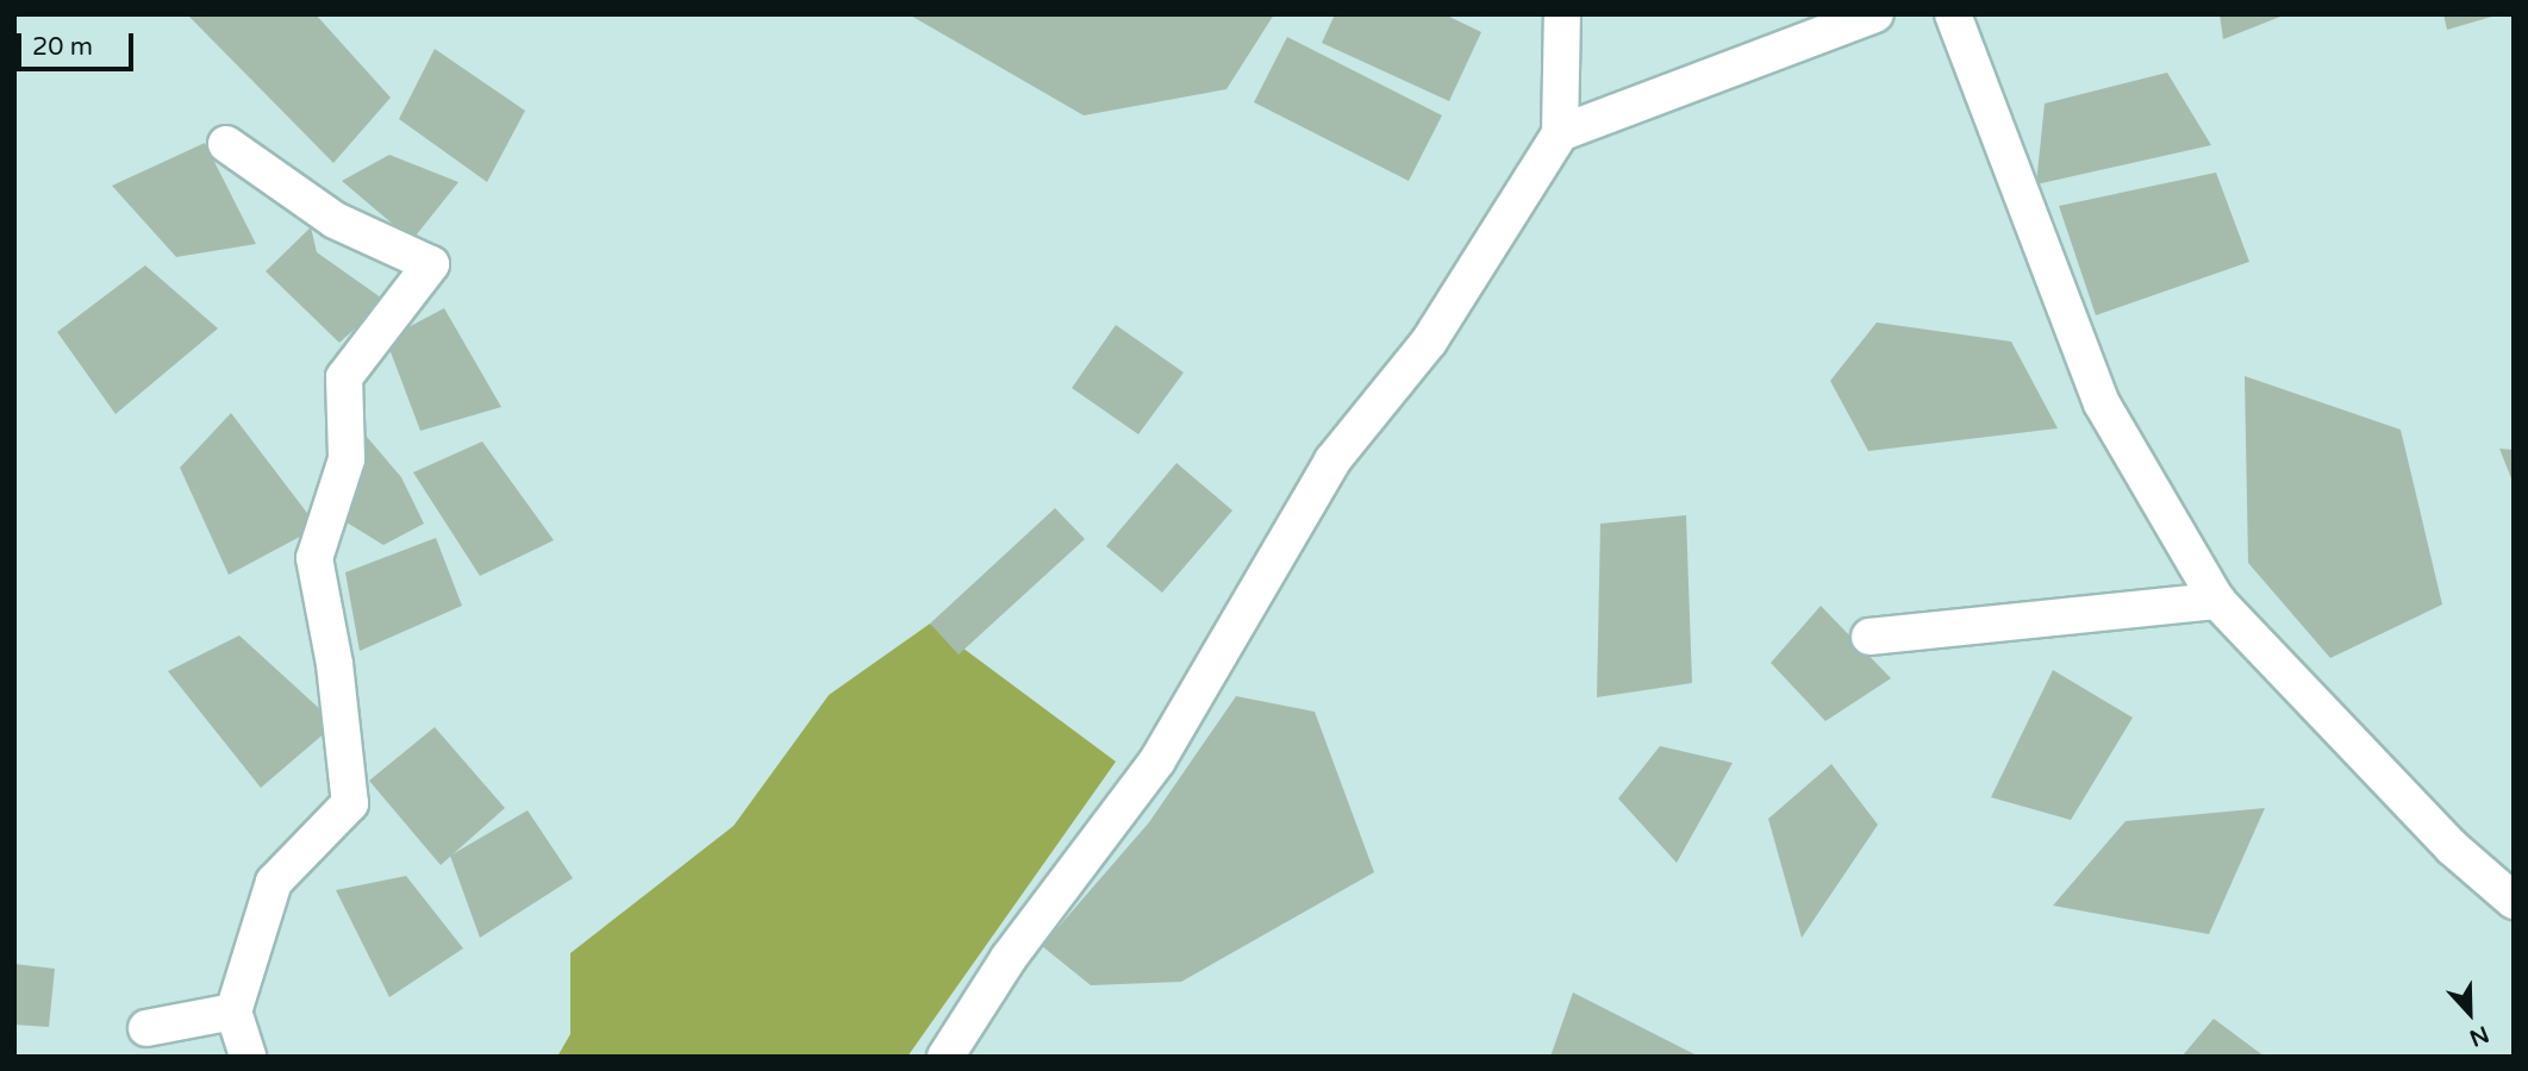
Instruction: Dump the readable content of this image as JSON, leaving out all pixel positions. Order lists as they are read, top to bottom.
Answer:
{
  "scale_bar": "20 m",
  "north": "bottom"
}
